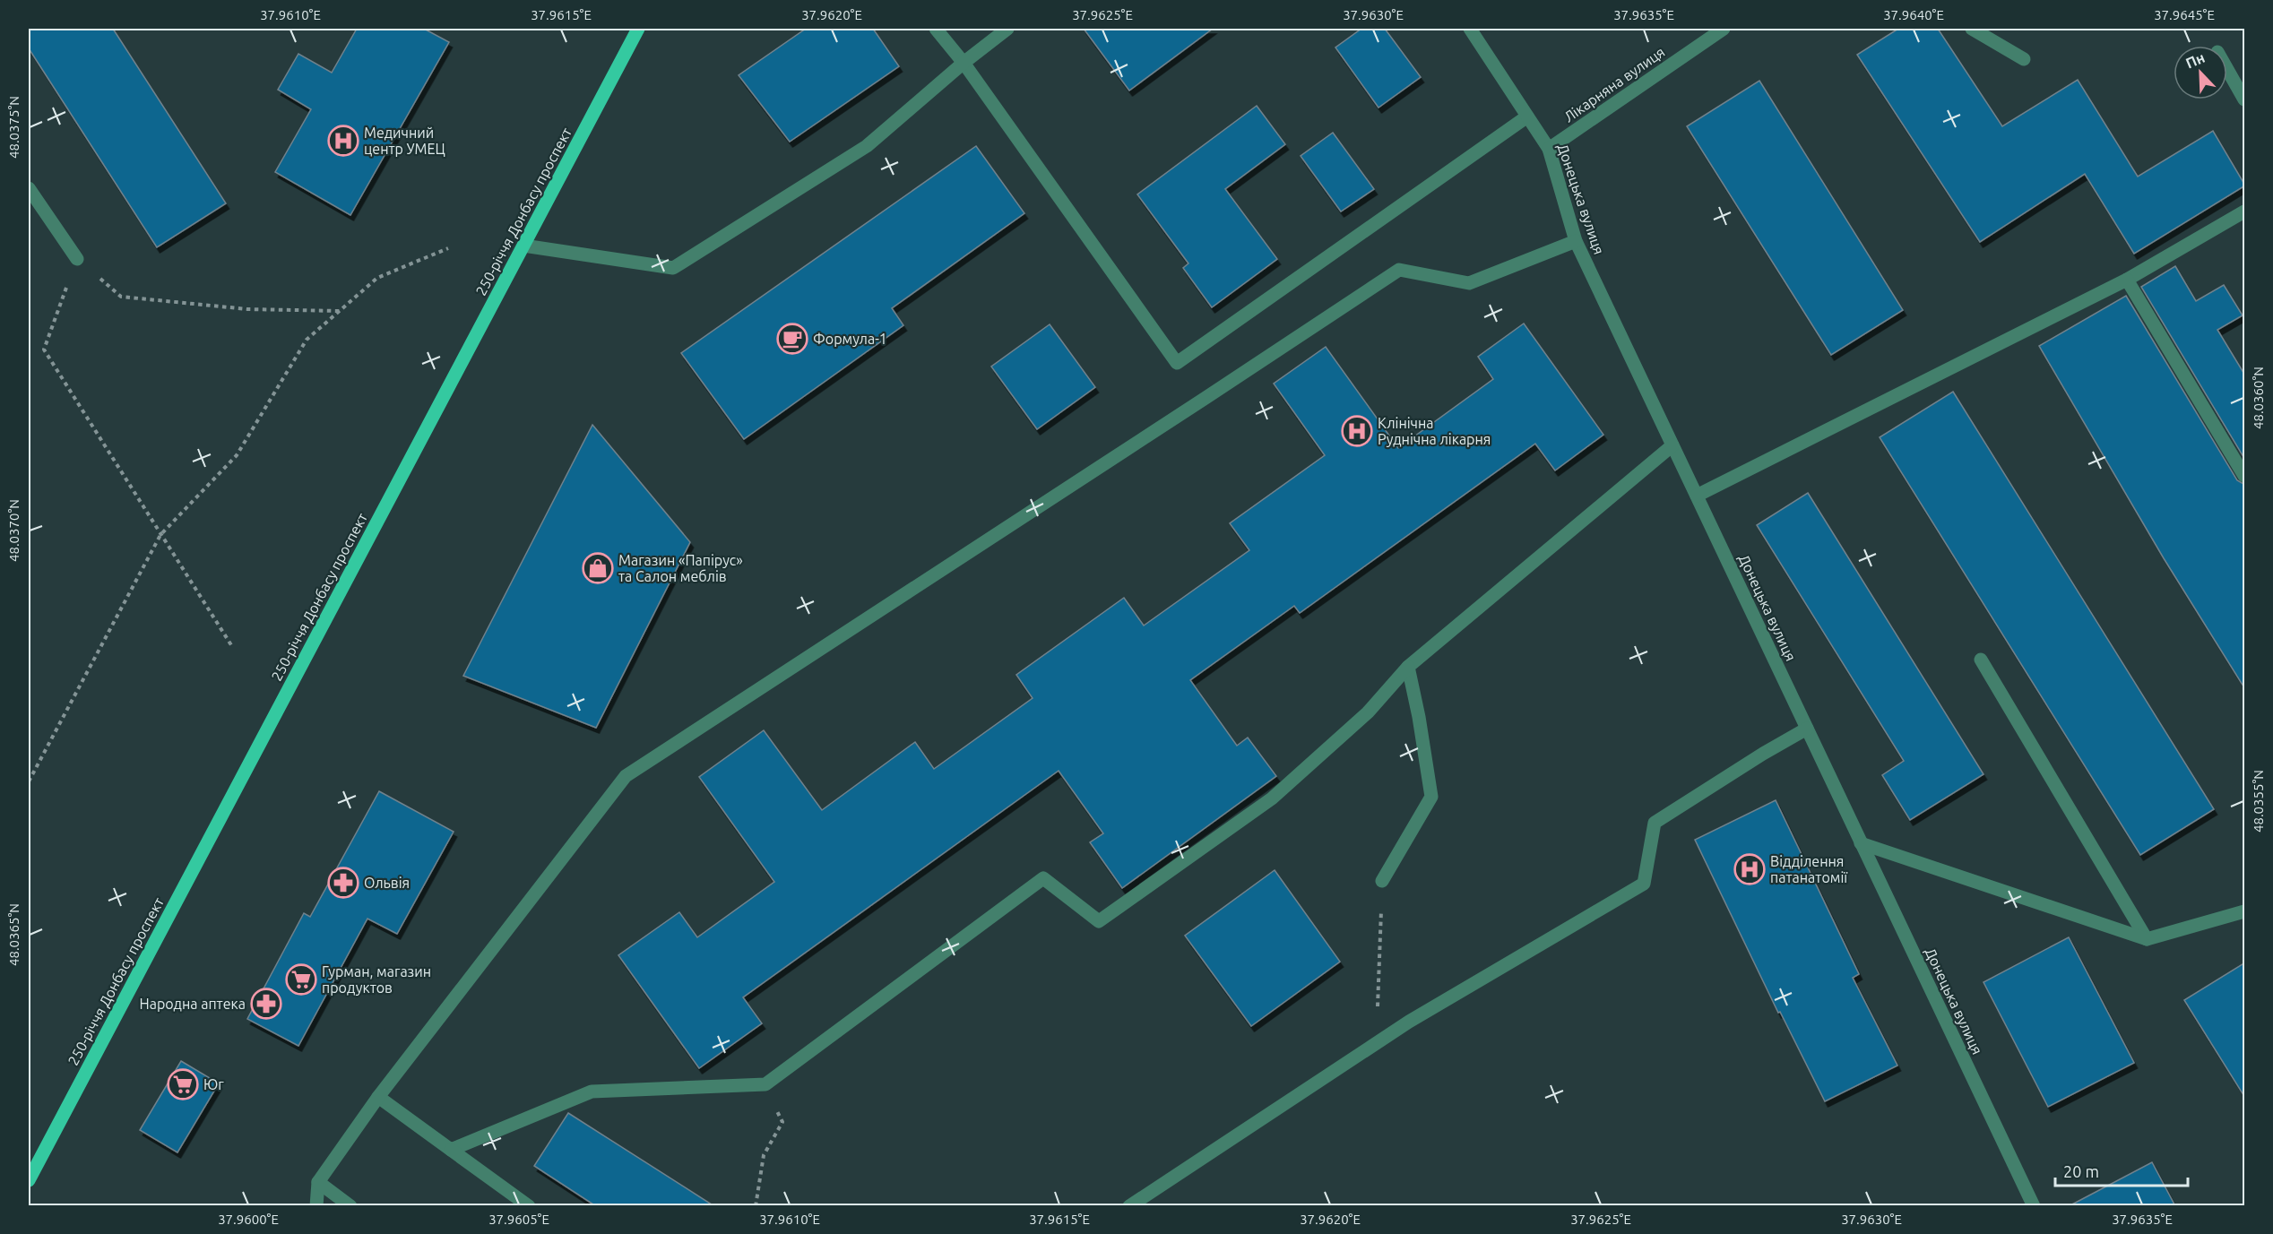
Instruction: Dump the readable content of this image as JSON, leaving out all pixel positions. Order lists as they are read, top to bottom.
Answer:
{
  "streets": {
    "main road": ["250-річчя Донбасу проспект"],
    "street": ["Лікарняна вулиця", "Донецька вулиця"]
  },
  "crossings": [
    ["Лікарняна вулиця", "Донецька вулиця"]
  ],
  "places": {
    "hospital": ["Медичний центр УМЕЦ", "Клінічна Руднічна лікарня", "Відділення патанатомії"],
    "cafe": ["Формула-1"],
    "shop": ["Магазин «Папірус» та Салон меблів"],
    "pharmacy": ["Ольвія", "Народна аптека"],
    "supermarket": ["Гурман, магазин продуктов", "Юг"]
  },
  "scale_bar": "20 m",
  "north": "top left",
  "coordinates": [
    "37.9610°E",
    "37.9615°E",
    "37.9620°E",
    "37.9625°E",
    "37.9630°E",
    "37.9635°E",
    "37.9640°E",
    "37.9645°E",
    "48.0375°N",
    "48.0360°N",
    "48.0370°N",
    "48.0355°N",
    "48.0365°N",
    "37.9600°E",
    "37.9605°E"
  ]
}
